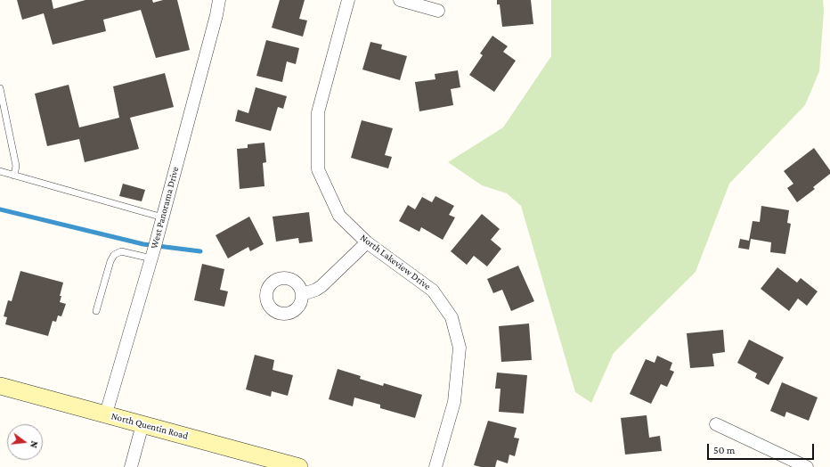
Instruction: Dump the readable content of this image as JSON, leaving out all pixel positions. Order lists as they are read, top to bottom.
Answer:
{
  "streets": {
    "main road": ["North Quentin Road"],
    "street": ["West Panorama Drive", "North Lakeview Drive"]
  },
  "crossings": [
    ["West Panorama Drive", "North Quentin Road"]
  ],
  "scale_bar": "50 m",
  "north": "right"
}
